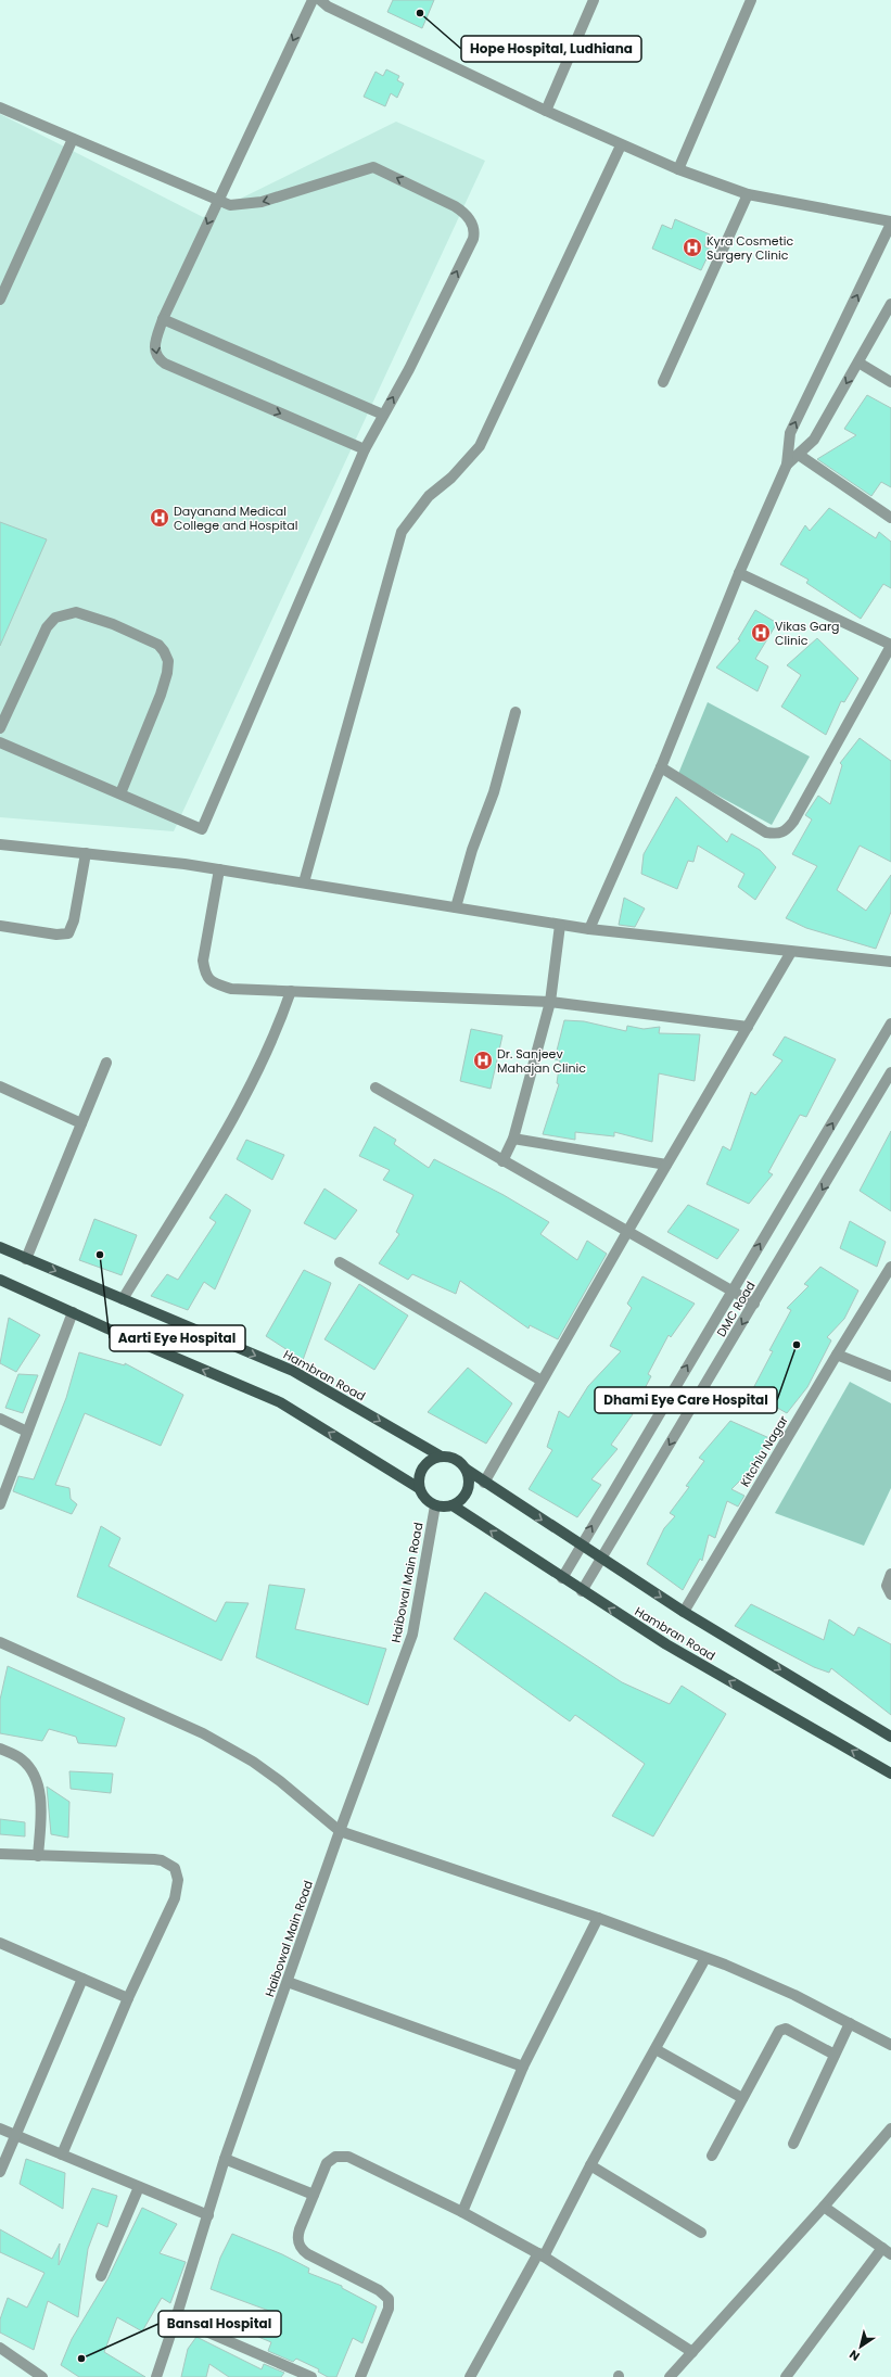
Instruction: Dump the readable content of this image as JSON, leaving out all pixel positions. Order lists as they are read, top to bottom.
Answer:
{
  "streets": {
    "main road": ["Hambran Road"],
    "street": ["DMC Road", "Kitchlu Nagar", "Haibowal Main Road"]
  },
  "crossings": [
    ["DMC Road", "Hambran Road"],
    ["Hambran Road", "Kitchlu Nagar"],
    ["Hambran Road", "Haibowal Main Road"]
  ],
  "places": {
    "other": [
      "Hope Hospital, Ludhiana",
      "Aarti Eye Hospital",
      "Dhami Eye Care Hospital",
      "Bansal Hospital"
    ],
    "hospital": [
      "Kyra Cosmetic Surgery Clinic",
      "Dayanand Medical College and Hospital",
      "Vikas Garg Clinic",
      "Dr. Sanjeev Mahajan Clinic"
    ]
  },
  "north": "bottom left"
}
